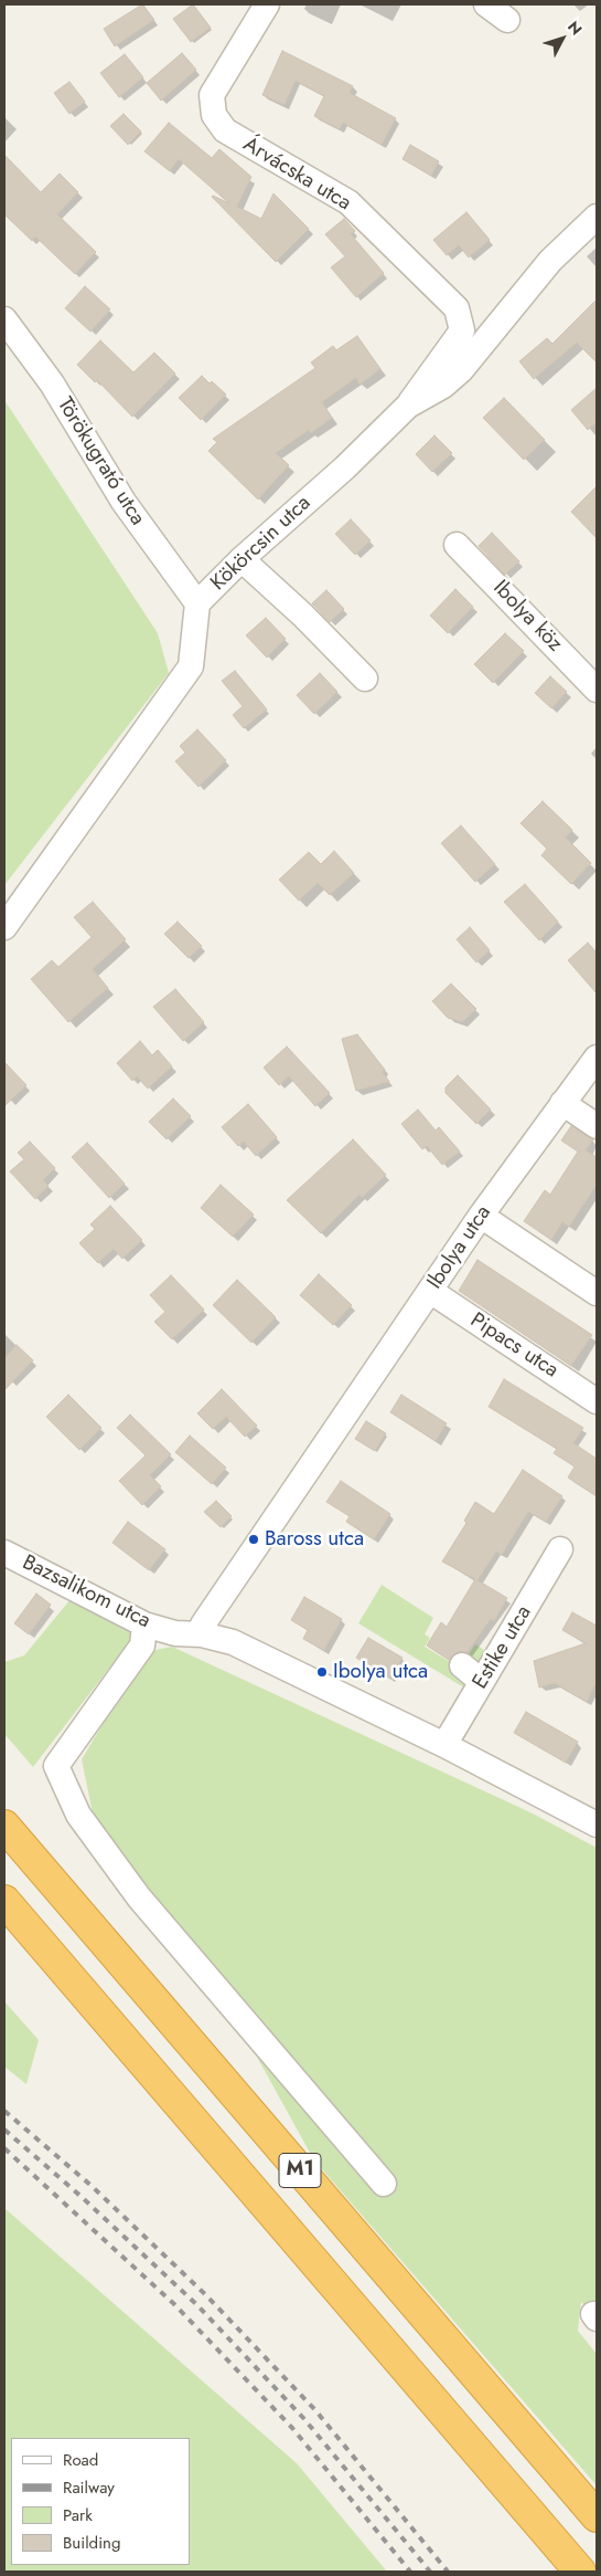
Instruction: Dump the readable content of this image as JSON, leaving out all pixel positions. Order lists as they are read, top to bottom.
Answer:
{
  "streets": {
    "highway": ["M1"],
    "street": [
      "Árvácska utca",
      "Törökugrató utca",
      "Kökörcsin utca",
      "Ibolya köz",
      "Ibolya utca",
      "Pipacs utca",
      "Bazsalikom utca",
      "Estike utca"
    ]
  },
  "crossings": [
    ["Árvácska utca", "Kökörcsin utca"],
    ["Törökugrató utca", "Kökörcsin utca"],
    ["Ibolya utca", "Pipacs utca"],
    ["Ibolya utca", "Bazsalikom utca"]
  ],
  "places": ["Baross utca", "Ibolya utca"],
  "legend": [
    "Road",
    "Railway",
    "Park",
    "Building"
  ],
  "north": "top right"
}
